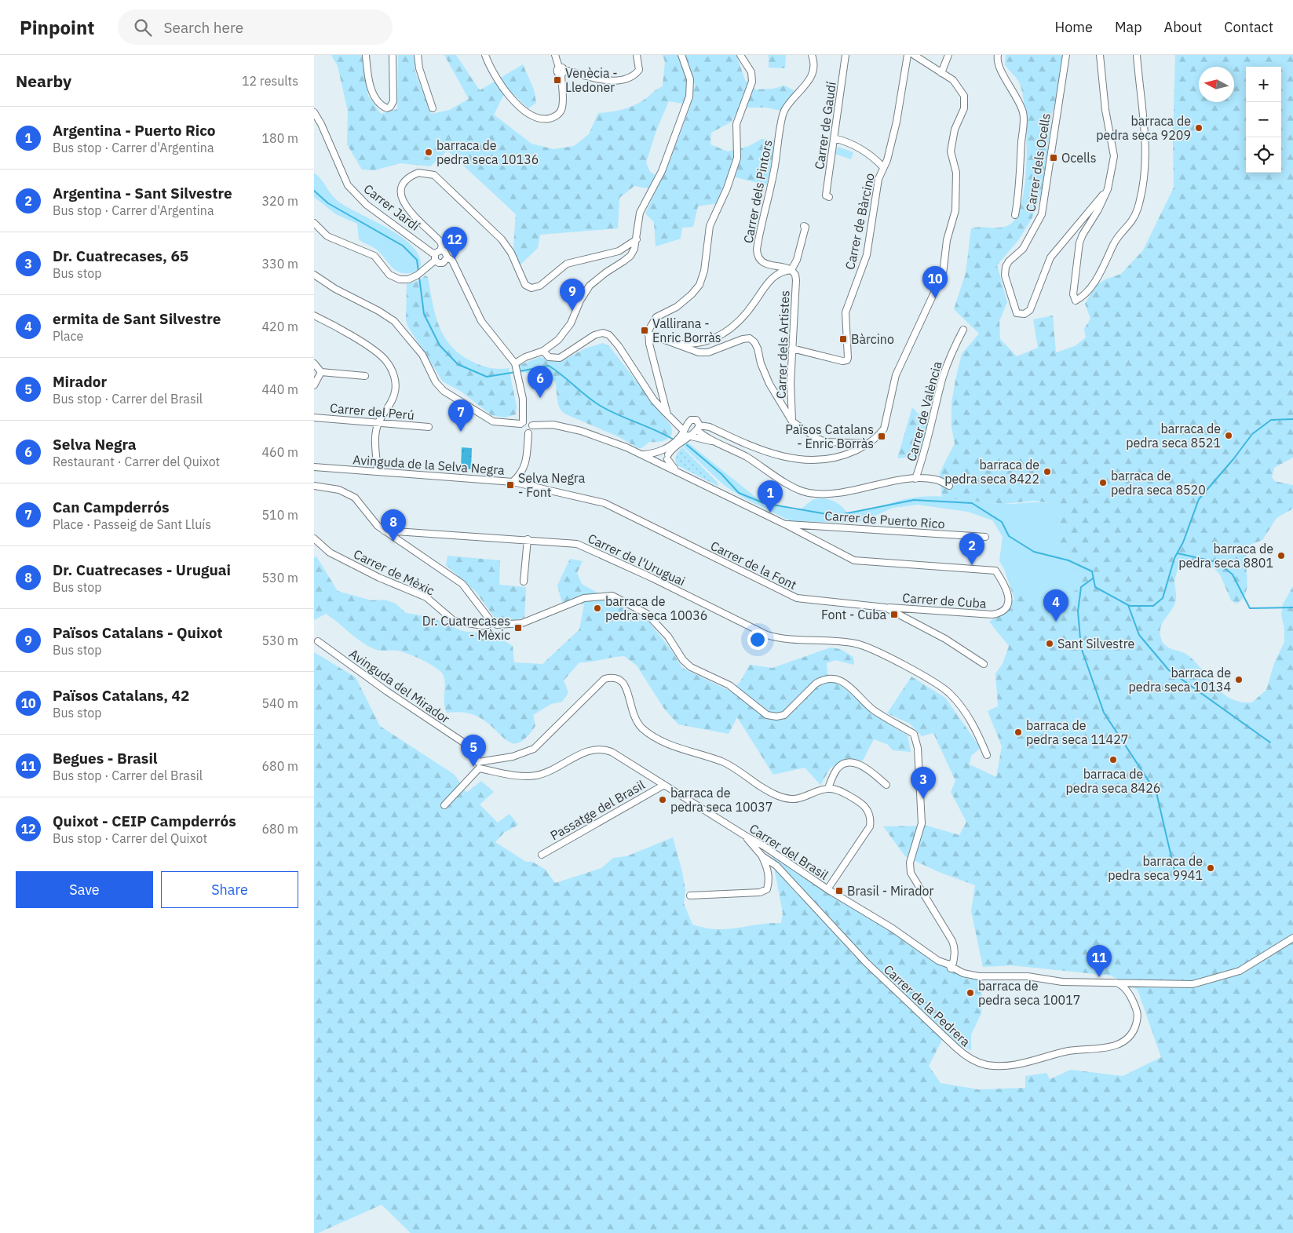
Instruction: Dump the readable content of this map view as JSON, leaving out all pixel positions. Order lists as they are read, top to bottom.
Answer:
{
  "streets": {
    "street": [
      "Carrer de Gaudí",
      "Carrer dels Ocells",
      "Carrer dels Pintors",
      "Carrer Jardí",
      "Carrer de Bàrcino",
      "Carrer dels Artistes",
      "Carrer del Perú",
      "Carrer de València",
      "Avinguda de la Selva Negra",
      "Carrer de Puerto Rico",
      "Carrer de l'Uruguai",
      "Carrer de la Font",
      "Carrer de Mèxic",
      "Carrer de Cuba",
      "Avinguda del Mirador",
      "Passatge del Brasil",
      "Carrer del Brasil",
      "Carrer de la Pedrera"
    ]
  },
  "crossings": [
    ["Carrer dels Pintors", "Carrer dels Artistes"],
    ["Carrer de Bàrcino", "Carrer dels Artistes"],
    ["Avinguda de la Selva Negra", "Carrer de la Font"],
    ["Carrer de Puerto Rico", "Carrer de Cuba"],
    ["Carrer de la Font", "Carrer de Cuba"],
    ["Avinguda del Mirador", "Carrer del Brasil"],
    ["Passatge del Brasil", "Carrer del Brasil"],
    ["Carrer del Brasil", "Carrer de la Pedrera"]
  ],
  "places": {
    "transit": [
      "Venècia - Lledoner",
      "Ocells",
      "Vallirana - Enric Borràs",
      "Bàrcino",
      "Països Catalans - Enric Borràs",
      "Selva Negra - Font",
      "Font - Cuba",
      "Dr. Cuatrecases - Mèxic",
      "Brasil - Mirador"
    ],
    "other": [
      "barraca de pedra seca 9209",
      "barraca de pedra seca 10136",
      "barraca de pedra seca 8521",
      "barraca de pedra seca 8422",
      "barraca de pedra seca 8520",
      "barraca de pedra seca 8801",
      "barraca de pedra seca 10036",
      "Sant Silvestre",
      "barraca de pedra seca 10134",
      "barraca de pedra seca 11427",
      "barraca de pedra seca 8426",
      "barraca de pedra seca 10037",
      "barraca de pedra seca 9941",
      "barraca de pedra seca 10017"
    ]
  },
  "north": "left",
  "page": {
    "header": "Pinpoint",
    "search": "Search here",
    "nav": [
      "Home",
      "Map",
      "About",
      "Contact"
    ],
    "heading": ["Nearby", "12 results"],
    "map_buttons": ["+", "−"],
    "list": [
      {
        "mark": "1",
        "name": "Argentina - Puerto Rico",
        "note": "Bus stop · Carrer d'Argentina",
        "value": "180 m"
      },
      {
        "mark": "2",
        "name": "Argentina - Sant Silvestre",
        "note": "Bus stop · Carrer d'Argentina",
        "value": "320 m"
      },
      {
        "mark": "3",
        "name": "Dr. Cuatrecases, 65",
        "note": "Bus stop",
        "value": "330 m"
      },
      {
        "mark": "4",
        "name": "ermita de Sant Silvestre",
        "note": "Place",
        "value": "420 m"
      },
      {
        "mark": "5",
        "name": "Mirador",
        "note": "Bus stop · Carrer del Brasil",
        "value": "440 m"
      },
      {
        "mark": "6",
        "name": "Selva Negra",
        "note": "Restaurant · Carrer del Quixot",
        "value": "460 m"
      },
      {
        "mark": "7",
        "name": "Can Campderrós",
        "note": "Place · Passeig de Sant Lluís",
        "value": "510 m"
      },
      {
        "mark": "8",
        "name": "Dr. Cuatrecases - Uruguai",
        "note": "Bus stop",
        "value": "530 m"
      },
      {
        "mark": "9",
        "name": "Països Catalans - Quixot",
        "note": "Bus stop",
        "value": "530 m"
      },
      {
        "mark": "10",
        "name": "Països Catalans, 42",
        "note": "Bus stop",
        "value": "540 m"
      },
      {
        "mark": "11",
        "name": "Begues - Brasil",
        "note": "Bus stop · Carrer del Brasil",
        "value": "680 m"
      },
      {
        "mark": "12",
        "name": "Quixot - CEIP Campderrós",
        "note": "Bus stop · Carrer del Quixot",
        "value": "680 m"
      }
    ],
    "pins": [
      "12",
      "10",
      "9",
      "6",
      "7",
      "1",
      "8",
      "2",
      "4",
      "5",
      "3",
      "11"
    ],
    "buttons": ["Save", "Share"]
  }
}
